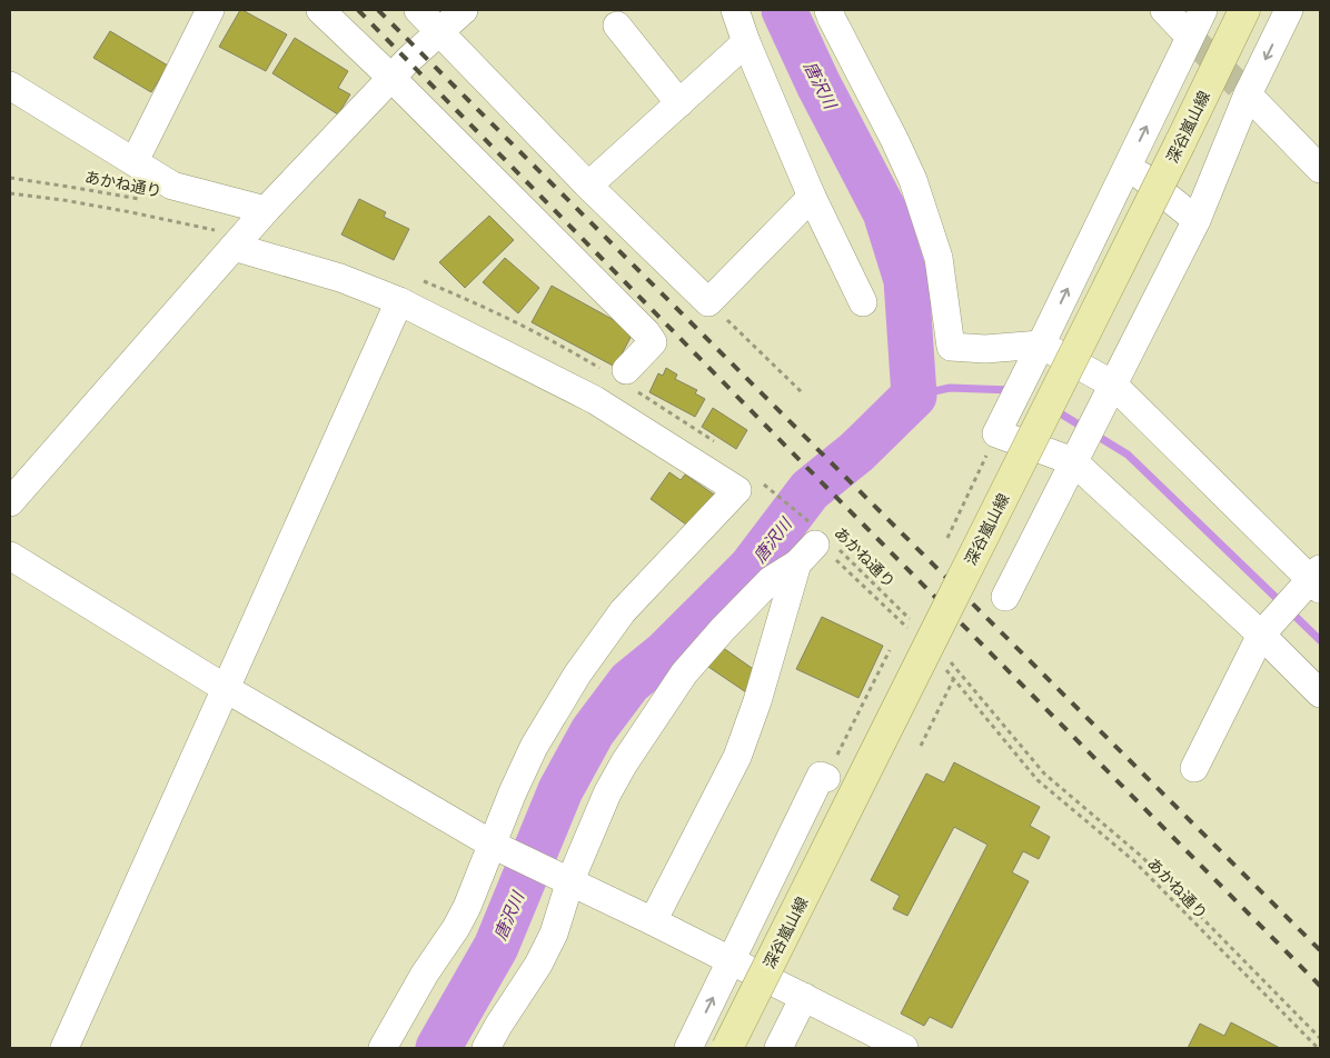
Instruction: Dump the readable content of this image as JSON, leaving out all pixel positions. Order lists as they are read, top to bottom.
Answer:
{
  "streets": {
    "main road": ["深谷嵐山線"],
    "path": ["あかね通り"]
  },
  "water": ["唐沢川"]
}
